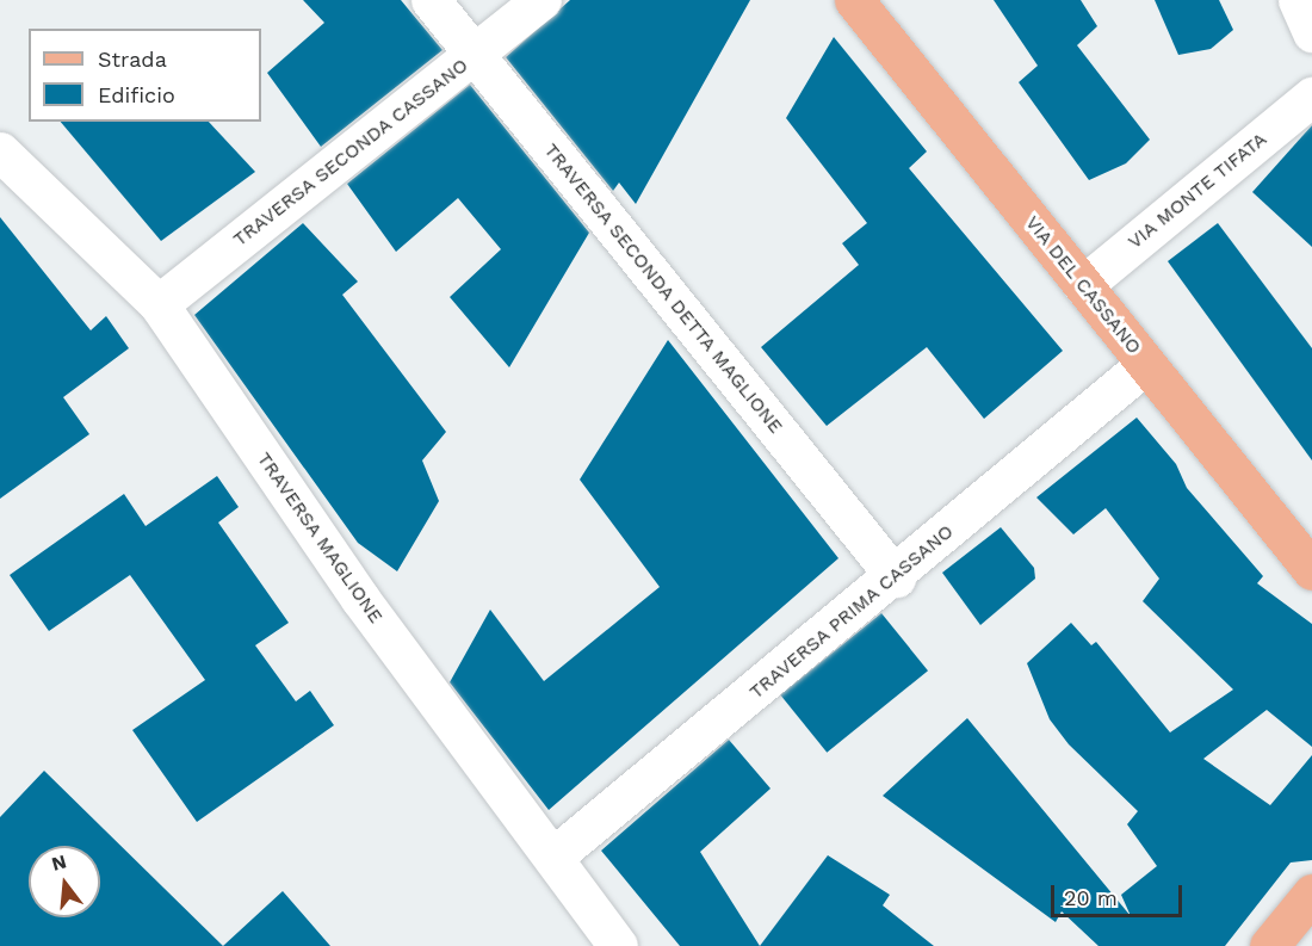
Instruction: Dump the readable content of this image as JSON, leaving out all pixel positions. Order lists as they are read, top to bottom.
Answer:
{
  "streets": {
    "main road": ["VIA DEL CASSANO"],
    "street": [
      "TRAVERSA SECONDA CASSANO",
      "VIA MONTE TIFATA",
      "TRAVERSA SECONDA DETTA MAGLIONE",
      "TRAVERSA MAGLIONE",
      "TRAVERSA PRIMA CASSANO"
    ]
  },
  "crossings": [
    ["TRAVERSA SECONDA CASSANO", "TRAVERSA SECONDA DETTA MAGLIONE"],
    ["TRAVERSA SECONDA CASSANO", "TRAVERSA MAGLIONE"],
    ["VIA MONTE TIFATA", "VIA DEL CASSANO"],
    ["VIA DEL CASSANO", "TRAVERSA PRIMA CASSANO"],
    ["TRAVERSA SECONDA DETTA MAGLIONE", "TRAVERSA PRIMA CASSANO"],
    ["TRAVERSA MAGLIONE", "TRAVERSA PRIMA CASSANO"]
  ],
  "legend": ["Strada", "Edificio"],
  "scale_bar": "20 m",
  "north": "top"
}
